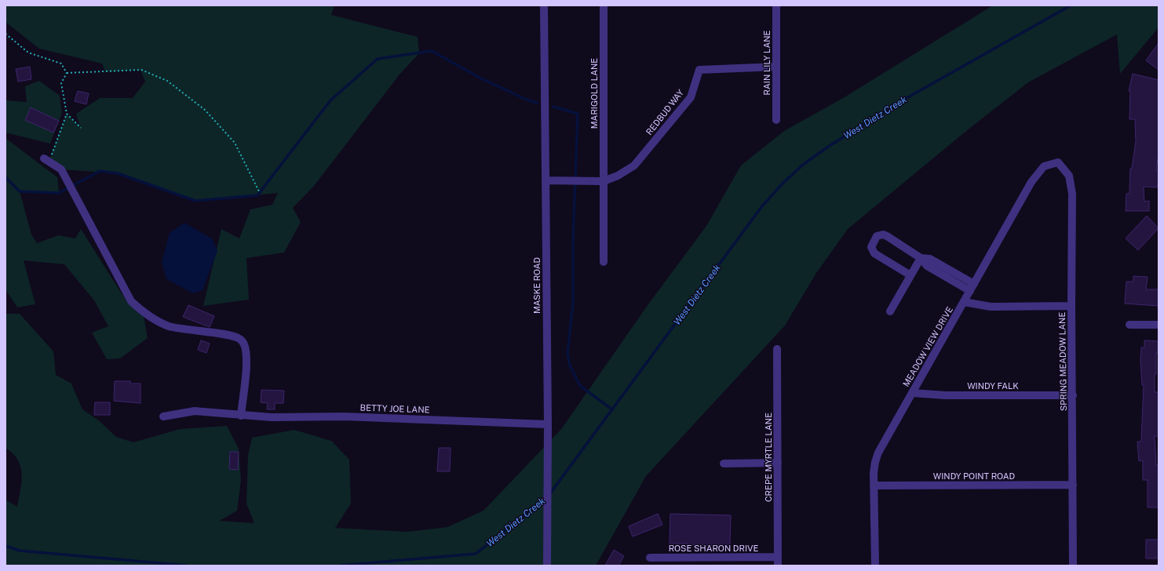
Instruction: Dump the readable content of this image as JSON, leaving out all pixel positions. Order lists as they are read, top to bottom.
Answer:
{
  "streets": {
    "street": [
      "RAIN LILY LANE",
      "MARIGOLD LANE",
      "REDBUD WAY",
      "MASKE ROAD",
      "MEADOW VIEW DRIVE",
      "SPRING MEADOW LANE",
      "WINDY FALK",
      "BETTY JOE LANE",
      "CREPE MYRTLE LANE",
      "WINDY POINT ROAD",
      "ROSE SHARON DRIVE"
    ]
  },
  "crossings": [
    ["RAIN LILY LANE", "REDBUD WAY"],
    ["MARIGOLD LANE", "REDBUD WAY"],
    ["MASKE ROAD", "BETTY JOE LANE"],
    ["MEADOW VIEW DRIVE", "SPRING MEADOW LANE"],
    ["MEADOW VIEW DRIVE", "WINDY FALK"],
    ["MEADOW VIEW DRIVE", "WINDY POINT ROAD"],
    ["SPRING MEADOW LANE", "WINDY FALK"],
    ["SPRING MEADOW LANE", "WINDY POINT ROAD"],
    ["CREPE MYRTLE LANE", "ROSE SHARON DRIVE"]
  ],
  "water": ["West Dietz Creek"]
}
